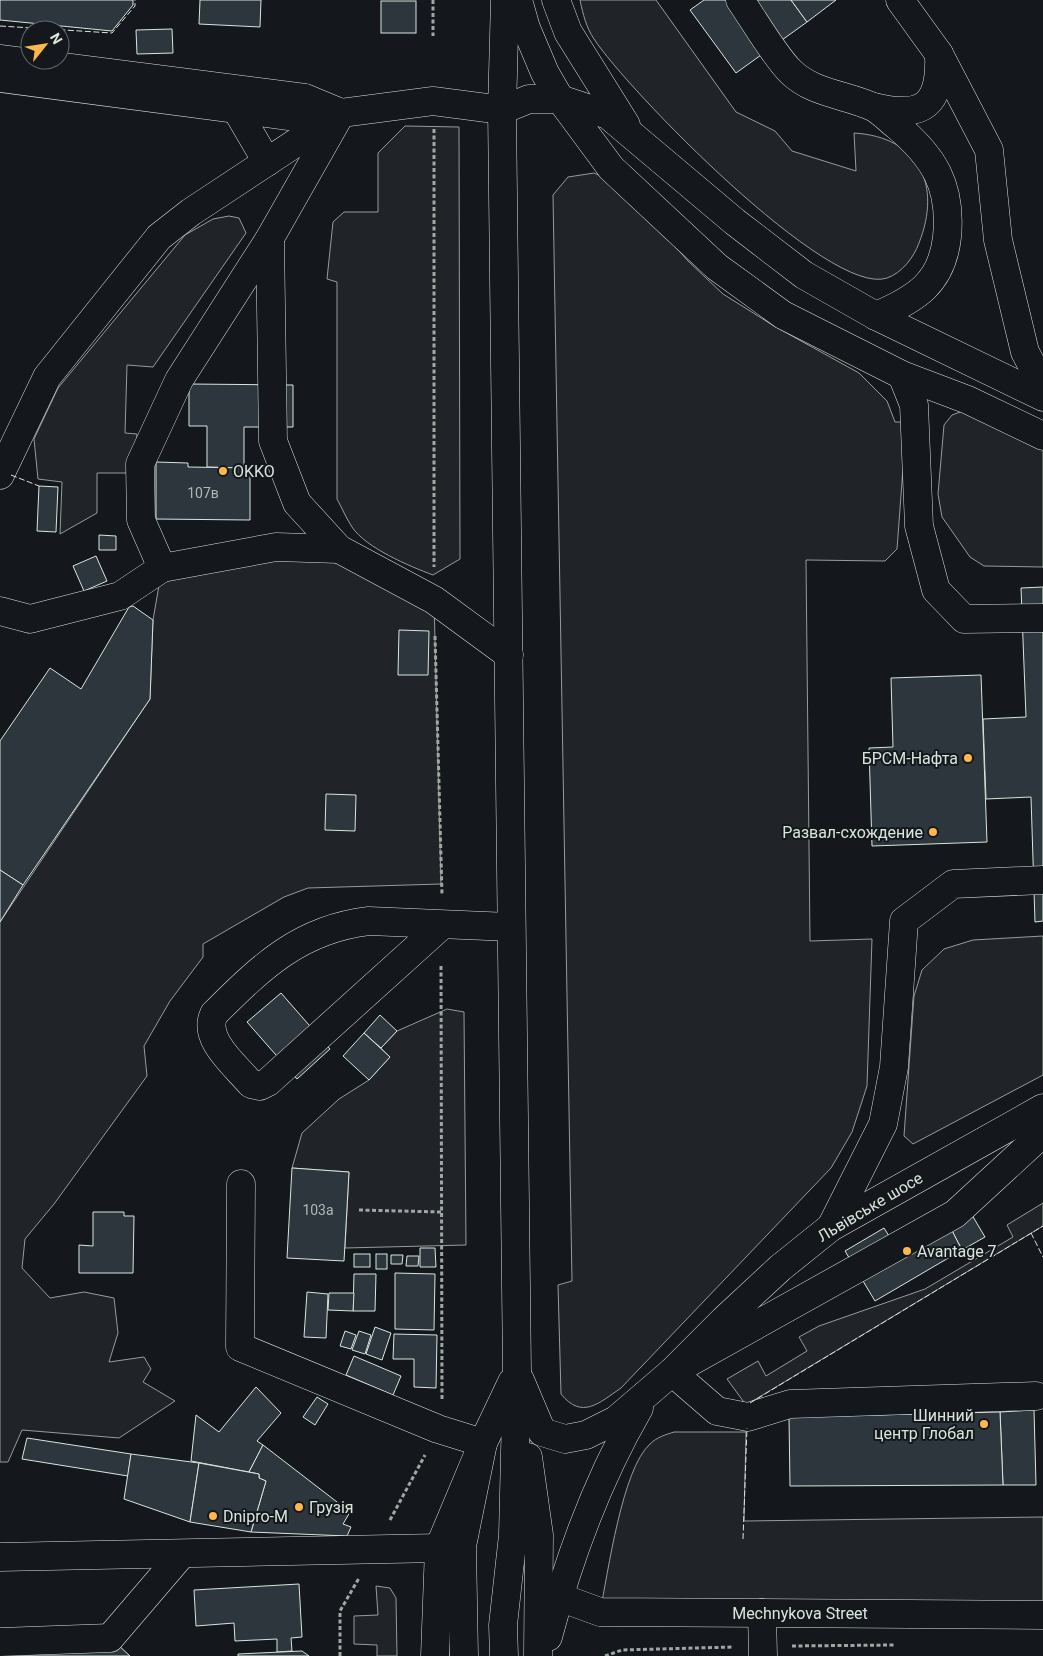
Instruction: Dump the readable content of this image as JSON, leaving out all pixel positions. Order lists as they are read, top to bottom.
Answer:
{
  "streets": {
    "main road": ["Львівське шосе", "Mechnykova Street"]
  },
  "places": [
    "OKKO",
    "БРСМ-Нафта",
    "Развал-схождение",
    "Avantage 7",
    "Шинний центр Глобал",
    "Грузія",
    "Dnipro-M"
  ],
  "house_numbers": ["107в", "103а"],
  "north": "top right"
}
